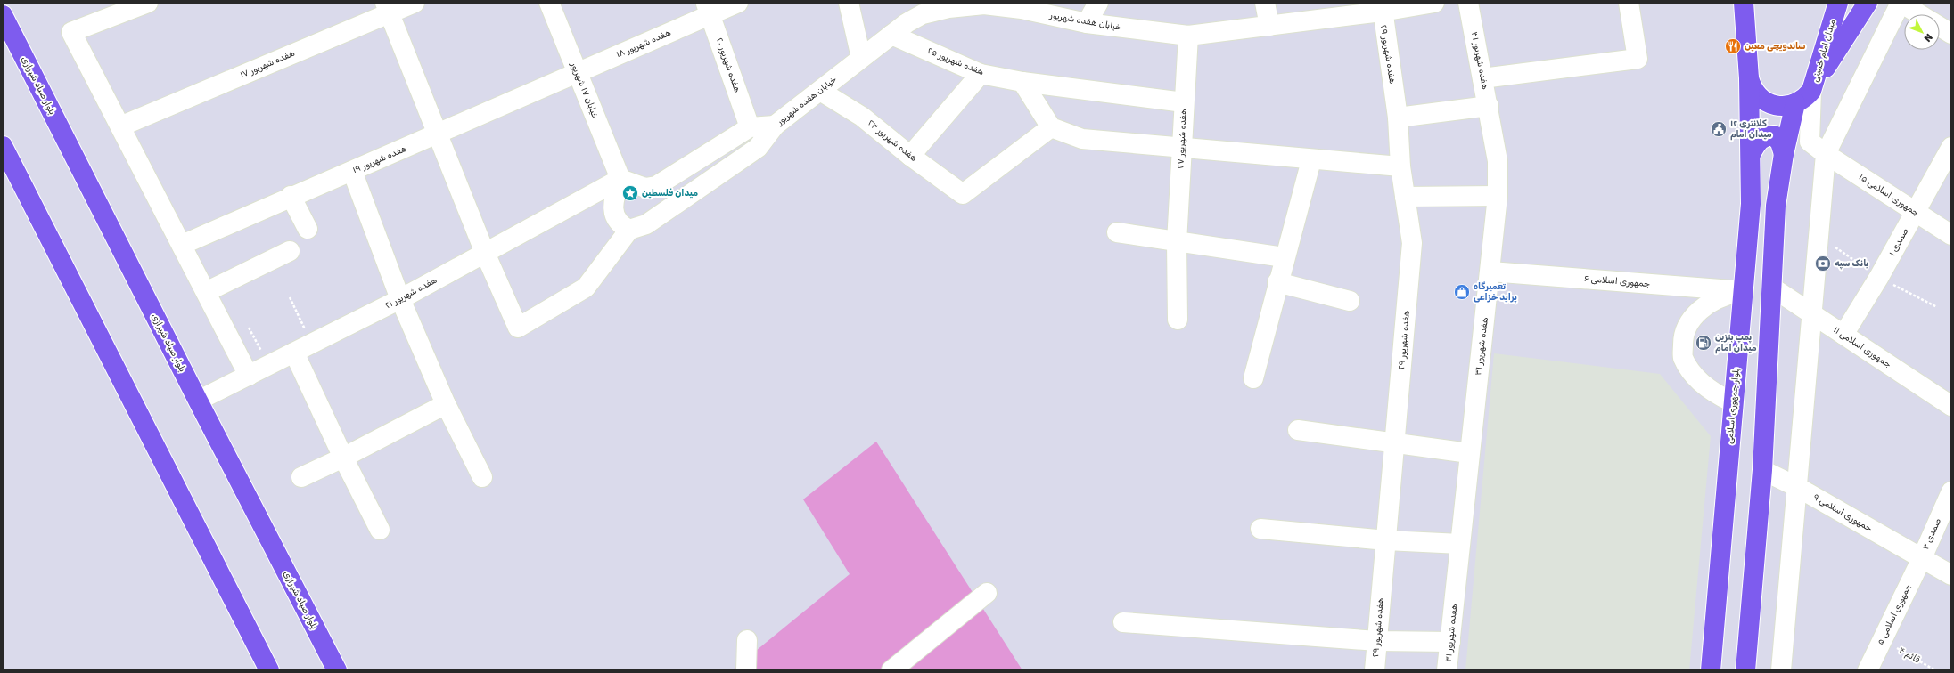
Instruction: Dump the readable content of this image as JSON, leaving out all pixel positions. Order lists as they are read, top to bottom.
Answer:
{
  "streets": {
    "main road": ["میدان امام خمینی", "بلوار صیاد شیرازی", "بلوار جمهوری اسلامی"],
    "street": [
      "خیابان هفده شهریور",
      "هفده شهریور ۱۸",
      "هفده شهریور ۲۹",
      "هفده شهریور ۳۱",
      "هفده شهریور ۲۵",
      "هفده شهریور ۱۷",
      "هفده شهریور ۲۰",
      "خیابان ۱۷ شهریور",
      "هفده شهریور ۲۷",
      "هفده شهریور ۲۳",
      "هفده شهریور ۱۹",
      "جمهوری اسلامی ۱۵",
      "صمدی ۱",
      "جمهوری اسلامی ۶",
      "هفده شهریور ۲۱",
      "جمهوری اسلامی ۱۱",
      "جمهوری اسلامی ۹",
      "صمدی ۳",
      "جمهوری اسلامی ۵"
    ],
    "path": ["قائم ۴"]
  },
  "crossings": [
    ["خیابان هفده شهریور", "هفده شهریور ۲۹"],
    ["خیابان هفده شهریور", "هفده شهریور ۲۵"],
    ["خیابان هفده شهریور", "هفده شهریور ۲۷"],
    ["خیابان هفده شهریور", "هفده شهریور ۲۳"],
    ["هفده شهریور ۱۸", "هفده شهریور ۲۰"],
    ["هفده شهریور ۱۸", "خیابان ۱۷ شهریور"],
    ["هفده شهریور ۱۸", "هفده شهریور ۱۹"],
    ["میدان امام خمینی", "جمهوری اسلامی ۱۵"],
    ["هفده شهریور ۳۱", "جمهوری اسلامی ۶"],
    ["هفده شهریور ۲۵", "هفده شهریور ۲۷"],
    ["بلوار صیاد شیرازی", "هفده شهریور ۲۱"],
    ["خیابان ۱۷ شهریور", "هفده شهریور ۱۹"],
    ["خیابان ۱۷ شهریور", "هفده شهریور ۲۱"],
    ["جمهوری اسلامی ۱۵", "صمدی ۱"],
    ["صمدی ۱", "جمهوری اسلامی ۱۱"],
    ["جمهوری اسلامی ۶", "بلوار جمهوری اسلامی"],
    ["جمهوری اسلامی ۹", "صمدی ۳"],
    ["جمهوری اسلامی ۹", "جمهوری اسلامی ۵"],
    ["صمدی ۳", "جمهوری اسلامی ۵"],
    ["جمهوری اسلامی ۵", "قائم ۴"]
  ],
  "places": {
    "restaurant": ["ساندویچی معین"],
    "public building": ["کلانتری ۱۲ میدان امام"],
    "place": ["میدان فلسطین"],
    "bank": ["بانک سپه"],
    "shop": ["تعمیرگاه پراید خزاعی"],
    "fuel station": ["پمپ بنزین میدان امام"]
  },
  "north": "bottom right"
}
